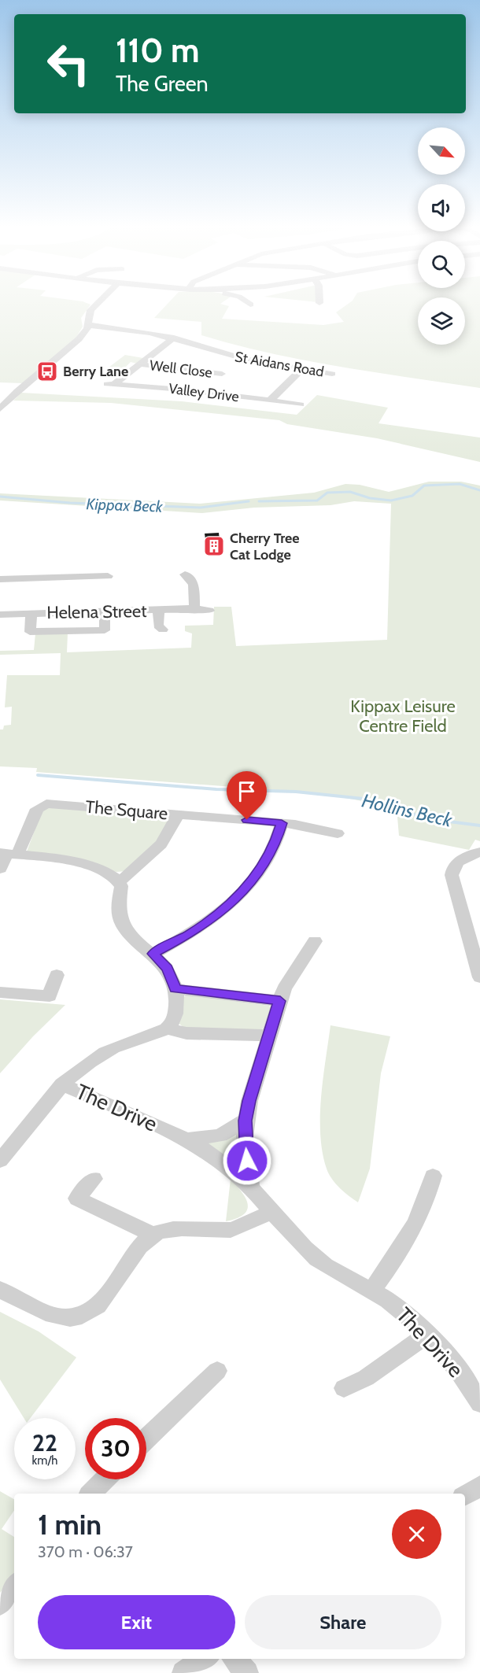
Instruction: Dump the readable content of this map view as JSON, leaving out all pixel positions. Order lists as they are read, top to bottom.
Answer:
{
  "streets": {
    "street": [
      "St Aidans Road",
      "Well Close",
      "Valley Drive",
      "Helena Street",
      "The Square",
      "The Drive"
    ]
  },
  "crossings": [
    ["Well Close", "Valley Drive"]
  ],
  "water": ["Kippax Beck", "Hollins Beck"],
  "parks": ["Kippax Leisure Centre Field"],
  "places": {
    "bus stop": ["Berry Lane"],
    "building": ["Cherry Tree Cat Lodge"]
  },
  "north": "bottom right",
  "page": {
    "turn": ["110 m", "The Green"],
    "speed": "22 km/h",
    "limit": "30",
    "heading": ["1 min", "370 m · 06:37"],
    "buttons": ["Exit", "Share"]
  }
}
